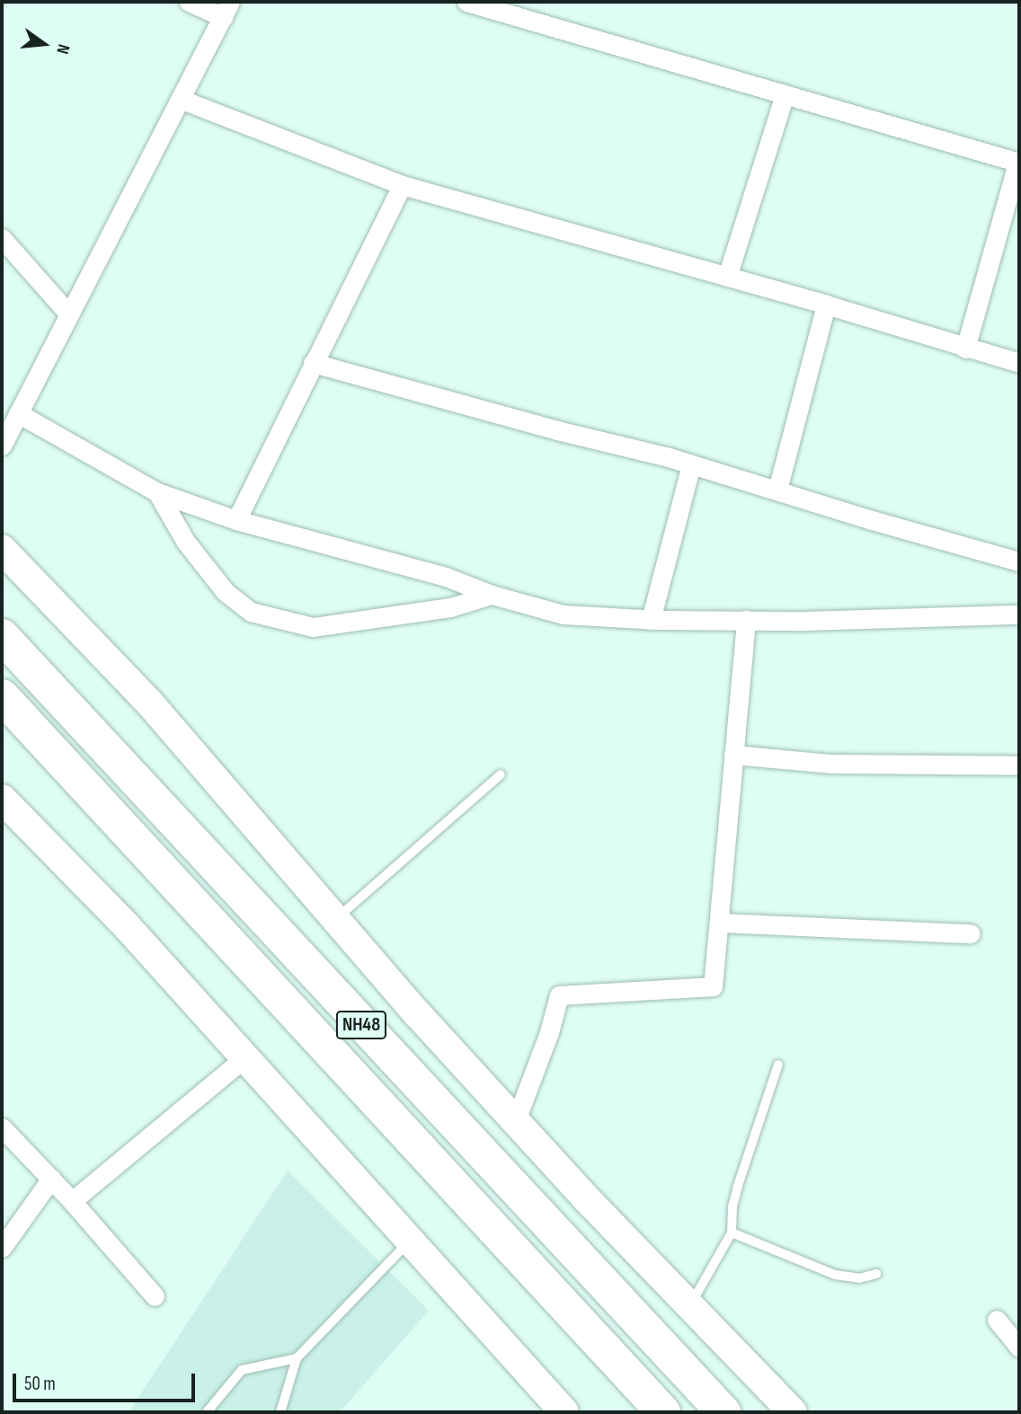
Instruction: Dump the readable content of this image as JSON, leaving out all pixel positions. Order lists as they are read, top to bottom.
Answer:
{
  "streets": {
    "highway": ["NH48"]
  },
  "scale_bar": "50 m",
  "north": "right"
}
